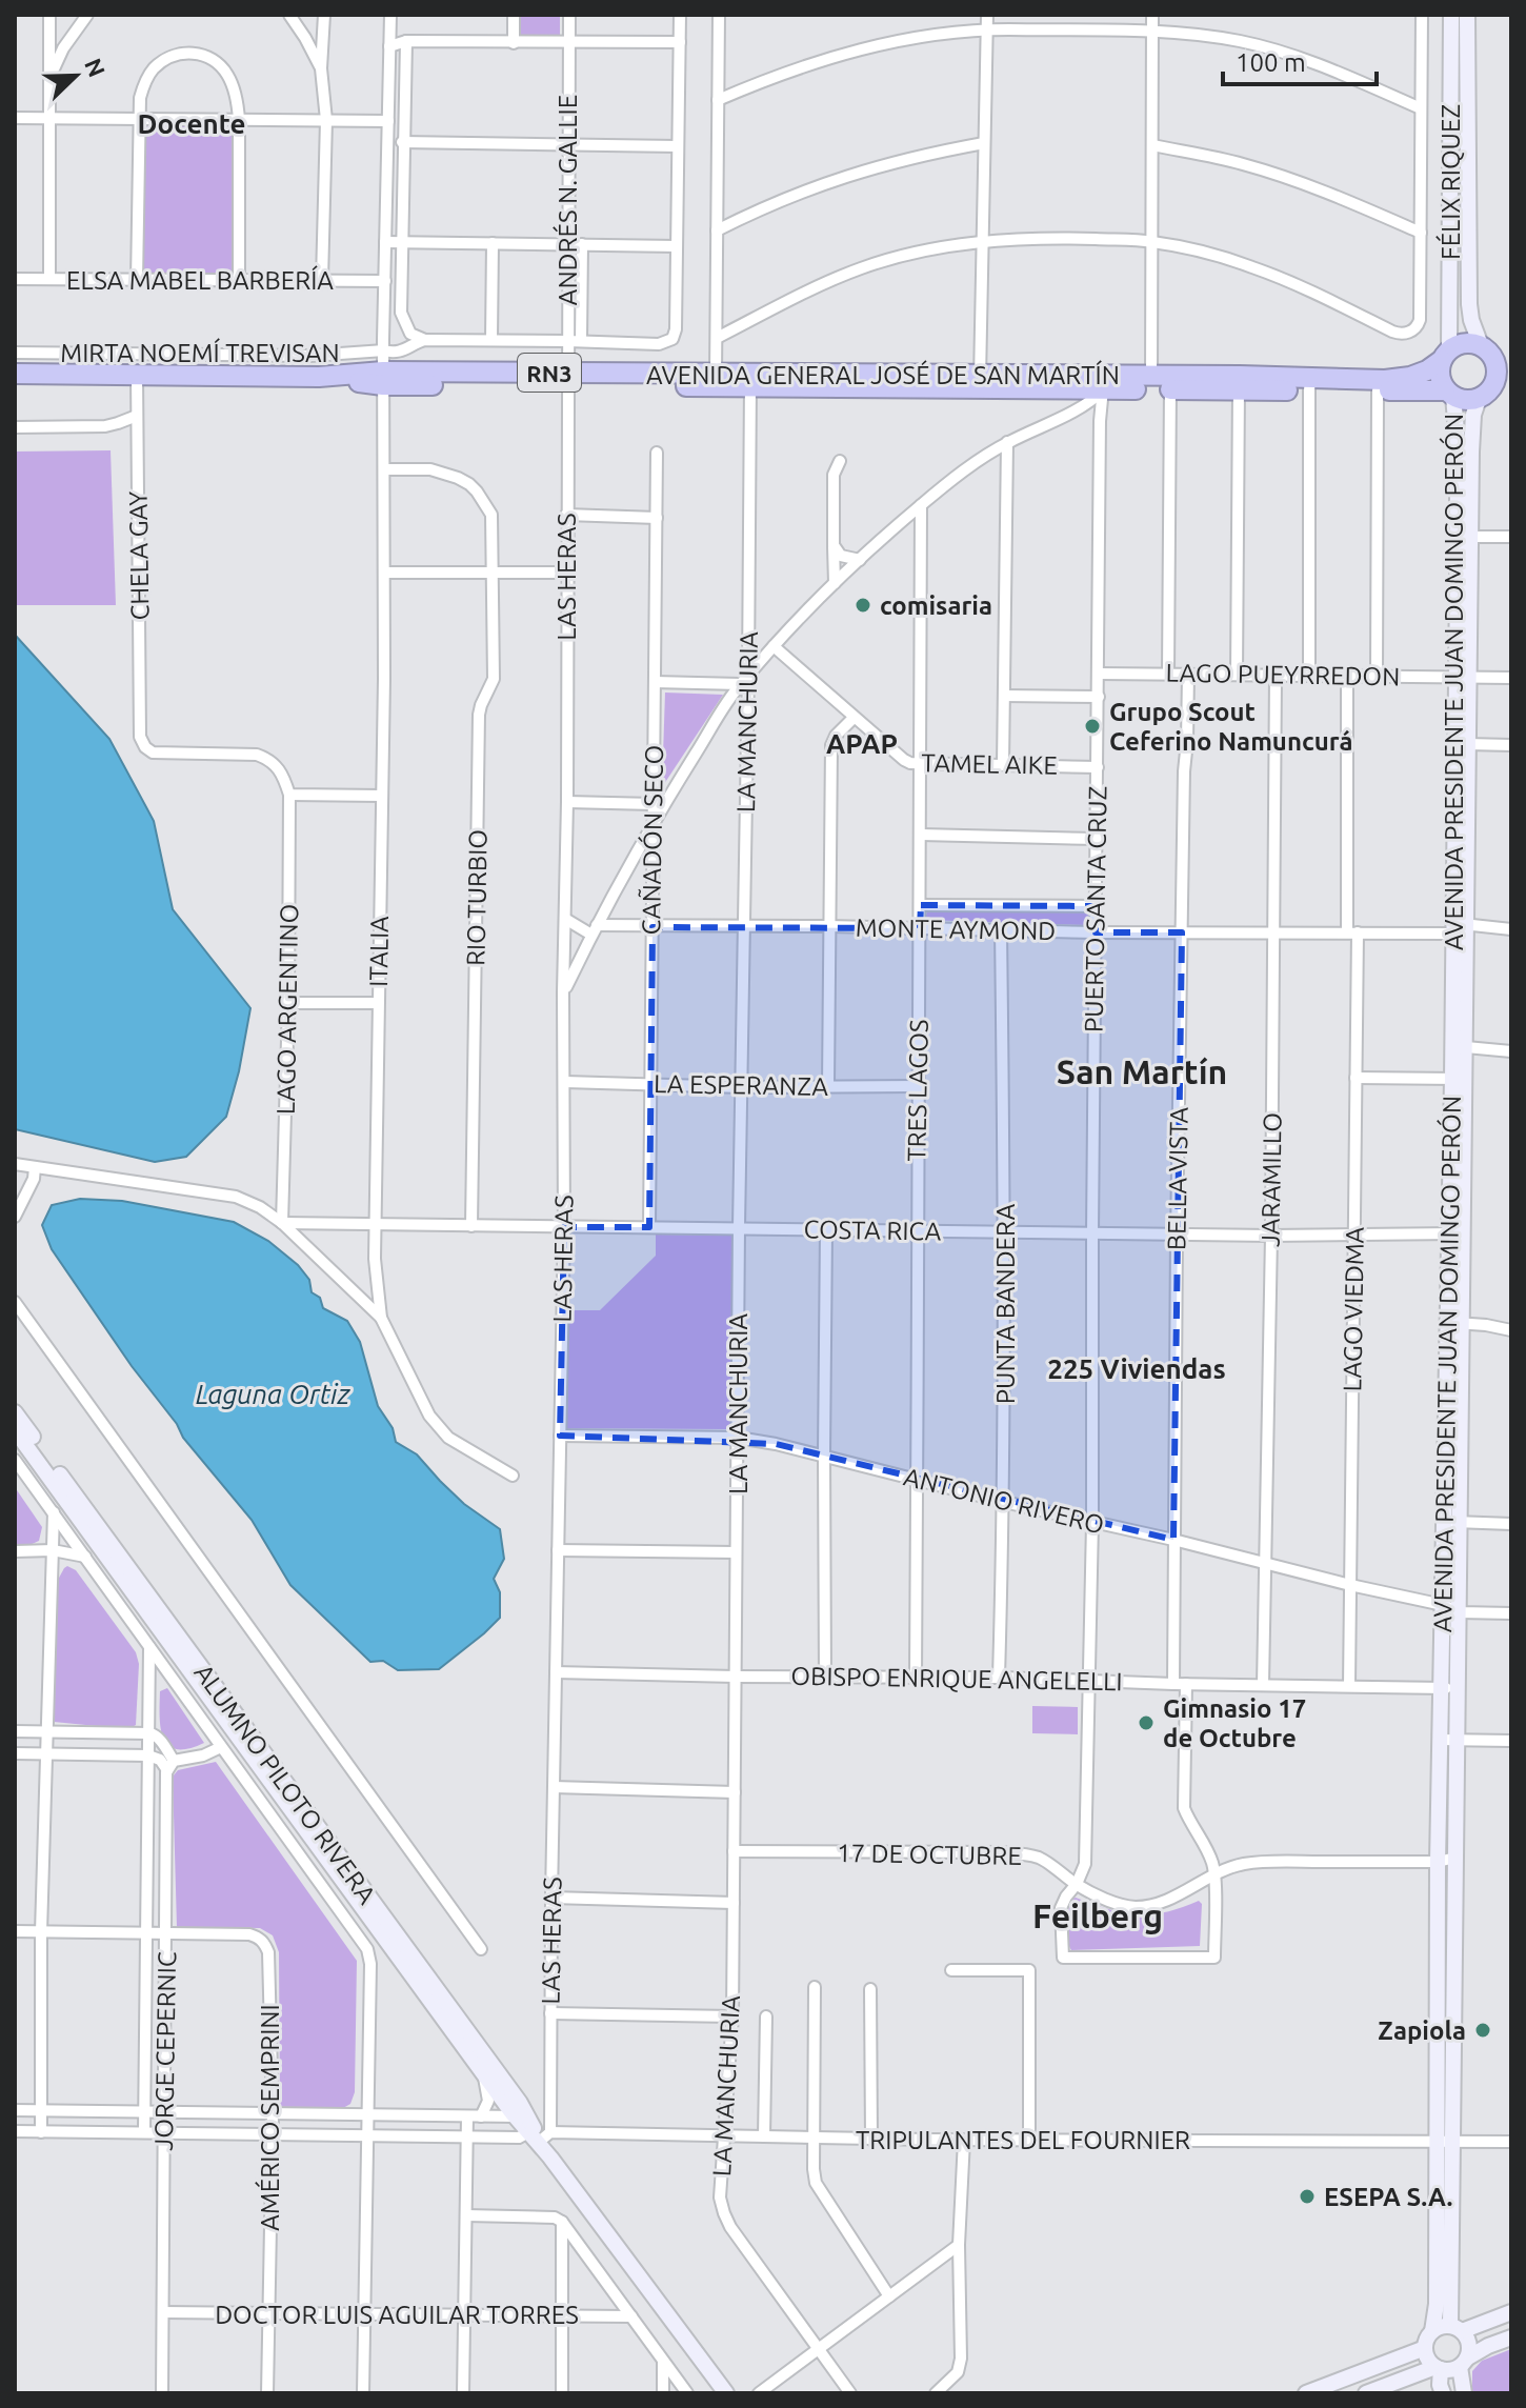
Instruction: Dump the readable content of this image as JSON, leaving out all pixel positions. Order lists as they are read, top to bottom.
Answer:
{
  "streets": {
    "highway": ["RN3", "AVENIDA GENERAL JOSÉ DE SAN MARTÍN"],
    "main road": ["FÉLIX RIQUEZ", "AVENIDA PRESIDENTE JUAN DOMINGO PERÓN", "ALUMNO PILOTO RIVERA"],
    "street": [
      "ANDRÉS N. GALLIE",
      "ELSA MABEL BARBERÍA",
      "MIRTA NOEMÍ TREVISAN",
      "CHELA GAY",
      "LAS HERAS",
      "LAGO PUEYRREDON",
      "LA MANCHURIA",
      "TAMEL AIKE",
      "CAÑADÓN SECO",
      "RIO TURBIO",
      "PUERTO SANTA CRUZ",
      "MONTE AYMOND",
      "ITALIA",
      "LAGO ARGENTINO",
      "LA ESPERANZA",
      "TRES LAGOS",
      "BELLA VISTA",
      "JARAMILLO",
      "COSTA RICA",
      "PUNTA BANDERA",
      "LAGO VIEDMA",
      "ANTONIO RIVERO",
      "OBISPO ENRIQUE ANGELELLI",
      "17 DE OCTUBRE",
      "JORGE CEPERNIC",
      "AMÉRICO SEMPRINI",
      "TRIPULANTES DEL FOURNIER",
      "DOCTOR LUIS AGUILAR TORRES"
    ]
  },
  "crossings": [
    ["FÉLIX RIQUEZ", "AVENIDA GENERAL JOSÉ DE SAN MARTÍN"],
    ["FÉLIX RIQUEZ", "AVENIDA PRESIDENTE JUAN DOMINGO PERÓN"],
    ["ANDRÉS N. GALLIE", "MIRTA NOEMÍ TREVISAN"],
    ["ANDRÉS N. GALLIE", "AVENIDA GENERAL JOSÉ DE SAN MARTÍN"],
    ["ANDRÉS N. GALLIE", "LAS HERAS"],
    ["ELSA MABEL BARBERÍA", "ITALIA"],
    ["MIRTA NOEMÍ TREVISAN", "ITALIA"],
    ["AVENIDA GENERAL JOSÉ DE SAN MARTÍN", "CHELA GAY"],
    ["AVENIDA GENERAL JOSÉ DE SAN MARTÍN", "LAS HERAS"],
    ["AVENIDA GENERAL JOSÉ DE SAN MARTÍN", "AVENIDA PRESIDENTE JUAN DOMINGO PERÓN"],
    ["AVENIDA GENERAL JOSÉ DE SAN MARTÍN", "LA MANCHURIA"],
    ["AVENIDA GENERAL JOSÉ DE SAN MARTÍN", "PUERTO SANTA CRUZ"],
    ["AVENIDA GENERAL JOSÉ DE SAN MARTÍN", "ITALIA"],
    ["CHELA GAY", "LAGO ARGENTINO"],
    ["LAS HERAS", "LA ESPERANZA"],
    ["LAS HERAS", "COSTA RICA"],
    ["LAS HERAS", "ANTONIO RIVERO"],
    ["LAS HERAS", "OBISPO ENRIQUE ANGELELLI"],
    ["LAS HERAS", "ALUMNO PILOTO RIVERA"],
    ["LAS HERAS", "TRIPULANTES DEL FOURNIER"],
    ["LAGO PUEYRREDON", "AVENIDA PRESIDENTE JUAN DOMINGO PERÓN"],
    ["LAGO PUEYRREDON", "PUERTO SANTA CRUZ"],
    ["LAGO PUEYRREDON", "BELLA VISTA"],
    ["LAGO PUEYRREDON", "JARAMILLO"],
    ["LAGO PUEYRREDON", "LAGO VIEDMA"],
    ["AVENIDA PRESIDENTE JUAN DOMINGO PERÓN", "MONTE AYMOND"],
    ["AVENIDA PRESIDENTE JUAN DOMINGO PERÓN", "COSTA RICA"],
    ["AVENIDA PRESIDENTE JUAN DOMINGO PERÓN", "ANTONIO RIVERO"],
    ["AVENIDA PRESIDENTE JUAN DOMINGO PERÓN", "OBISPO ENRIQUE ANGELELLI"],
    ["AVENIDA PRESIDENTE JUAN DOMINGO PERÓN", "17 DE OCTUBRE"],
    ["AVENIDA PRESIDENTE JUAN DOMINGO PERÓN", "TRIPULANTES DEL FOURNIER"],
    ["LA MANCHURIA", "MONTE AYMOND"],
    ["LA MANCHURIA", "LA ESPERANZA"],
    ["LA MANCHURIA", "COSTA RICA"],
    ["LA MANCHURIA", "ANTONIO RIVERO"],
    ["LA MANCHURIA", "OBISPO ENRIQUE ANGELELLI"],
    ["LA MANCHURIA", "17 DE OCTUBRE"],
    ["LA MANCHURIA", "TRIPULANTES DEL FOURNIER"],
    ["TAMEL AIKE", "PUERTO SANTA CRUZ"],
    ["TAMEL AIKE", "TRES LAGOS"],
    ["CAÑADÓN SECO", "MONTE AYMOND"],
    ["CAÑADÓN SECO", "LA ESPERANZA"],
    ["CAÑADÓN SECO", "COSTA RICA"],
    ["RIO TURBIO", "ITALIA"],
    ["RIO TURBIO", "COSTA RICA"],
    ["PUERTO SANTA CRUZ", "MONTE AYMOND"],
    ["PUERTO SANTA CRUZ", "BELLA VISTA"],
    ["PUERTO SANTA CRUZ", "COSTA RICA"],
    ["PUERTO SANTA CRUZ", "ANTONIO RIVERO"],
    ["PUERTO SANTA CRUZ", "OBISPO ENRIQUE ANGELELLI"],
    ["PUERTO SANTA CRUZ", "17 DE OCTUBRE"],
    ["MONTE AYMOND", "TRES LAGOS"],
    ["MONTE AYMOND", "BELLA VISTA"],
    ["MONTE AYMOND", "JARAMILLO"],
    ["MONTE AYMOND", "PUNTA BANDERA"],
    ["MONTE AYMOND", "LAGO VIEDMA"],
    ["ITALIA", "COSTA RICA"],
    ["LAGO ARGENTINO", "COSTA RICA"],
    ["LA ESPERANZA", "TRES LAGOS"],
    ["TRES LAGOS", "COSTA RICA"],
    ["TRES LAGOS", "ANTONIO RIVERO"],
    ["TRES LAGOS", "OBISPO ENRIQUE ANGELELLI"],
    ["BELLA VISTA", "COSTA RICA"],
    ["BELLA VISTA", "ANTONIO RIVERO"],
    ["BELLA VISTA", "OBISPO ENRIQUE ANGELELLI"],
    ["BELLA VISTA", "17 DE OCTUBRE"],
    ["JARAMILLO", "COSTA RICA"],
    ["JARAMILLO", "ANTONIO RIVERO"],
    ["JARAMILLO", "OBISPO ENRIQUE ANGELELLI"],
    ["COSTA RICA", "PUNTA BANDERA"],
    ["COSTA RICA", "LAGO VIEDMA"],
    ["PUNTA BANDERA", "ANTONIO RIVERO"],
    ["PUNTA BANDERA", "OBISPO ENRIQUE ANGELELLI"],
    ["LAGO VIEDMA", "ANTONIO RIVERO"],
    ["LAGO VIEDMA", "OBISPO ENRIQUE ANGELELLI"],
    ["ALUMNO PILOTO RIVERA", "TRIPULANTES DEL FOURNIER"],
    ["JORGE CEPERNIC", "AMÉRICO SEMPRINI"],
    ["JORGE CEPERNIC", "TRIPULANTES DEL FOURNIER"],
    ["JORGE CEPERNIC", "DOCTOR LUIS AGUILAR TORRES"],
    ["AMÉRICO SEMPRINI", "TRIPULANTES DEL FOURNIER"],
    ["AMÉRICO SEMPRINI", "DOCTOR LUIS AGUILAR TORRES"]
  ],
  "districts": [
    "Docente",
    "APAP",
    "San Martín",
    "225 Viviendas",
    "Feilberg"
  ],
  "water": ["Laguna Ortiz"],
  "places": [
    "comisaria",
    "Grupo Scout Ceferino Namuncurá",
    "Gimnasio 17 de Octubre",
    "Zapiola",
    "ESEPA S.A."
  ],
  "scale_bar": "100 m",
  "north": "top right"
}
